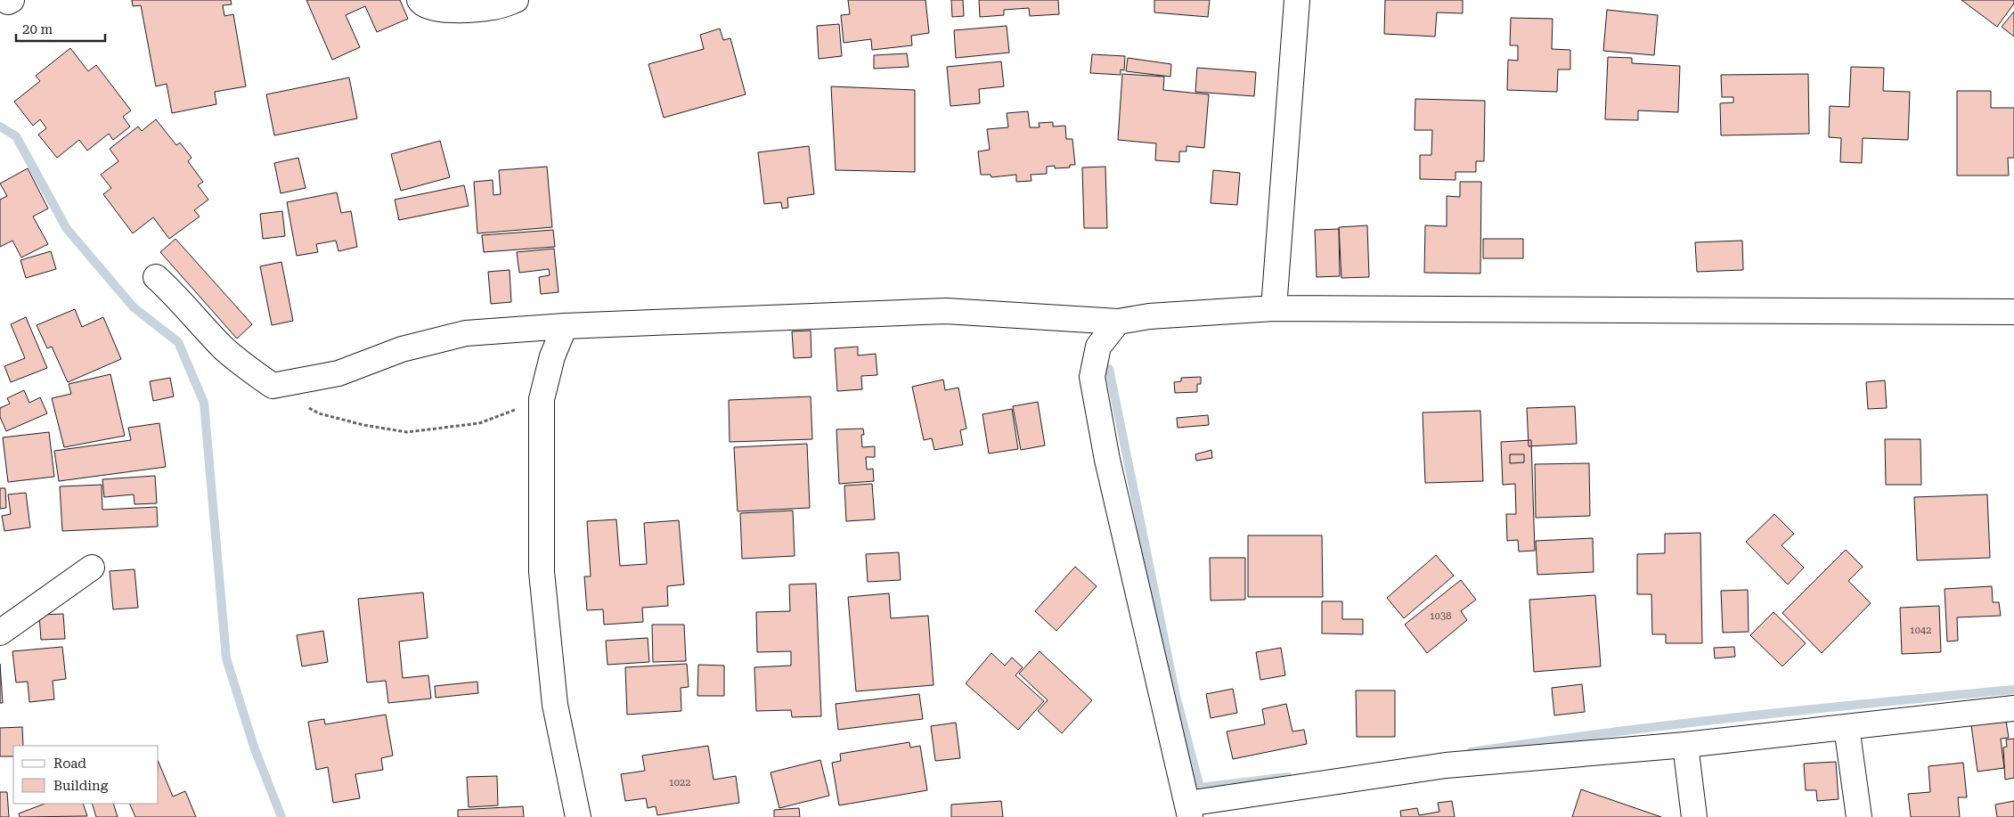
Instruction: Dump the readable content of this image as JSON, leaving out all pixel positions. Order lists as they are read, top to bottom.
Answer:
{
  "house_numbers": ["1038", "1042", "1022"],
  "legend": ["Road", "Building"],
  "scale_bar": "20 m"
}
